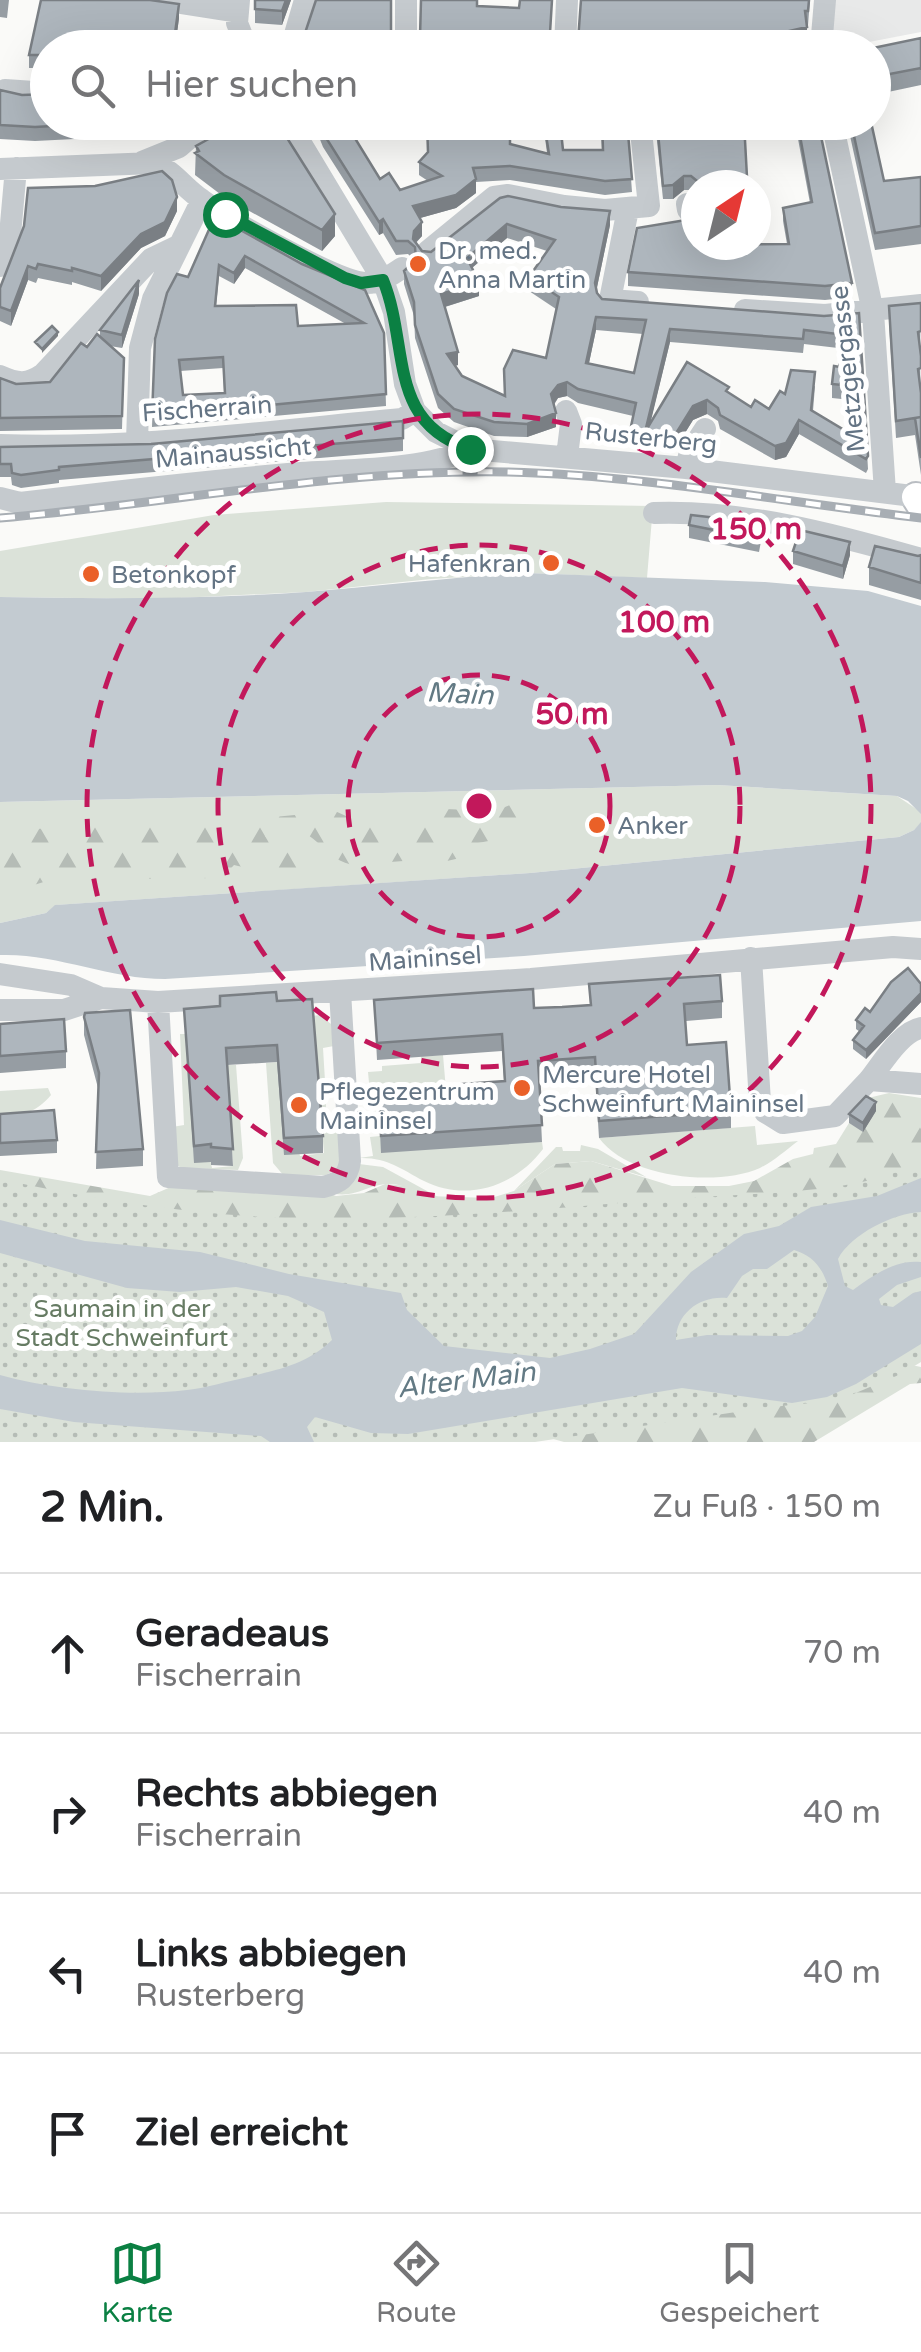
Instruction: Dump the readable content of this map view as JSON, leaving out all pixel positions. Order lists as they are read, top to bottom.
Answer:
{
  "streets": {
    "street": [
      "Metzgergasse",
      "Fischerrain",
      "Rusterberg",
      "Mainaussicht",
      "Maininsel"
    ]
  },
  "crossings": [
    ["Metzgergasse", "Rusterberg"],
    ["Fischerrain", "Rusterberg"],
    ["Rusterberg", "Mainaussicht"]
  ],
  "water": ["Main", "Alter Main"],
  "parks": ["Saumain in der Stadt Schweinfurt"],
  "places": [
    "Dr. med. Anna Martin",
    "Hafenkran",
    "Betonkopf",
    "Anker",
    "Mercure Hotel Schweinfurt Maininsel",
    "Pflegezentrum Maininsel"
  ],
  "north": "top right",
  "page": {
    "search": "Hier suchen",
    "heading": ["2 Min.", "Zu Fuß · 150 m"],
    "list": [
      ["Geradeaus", "Fischerrain", "70 m"],
      ["Rechts abbiegen", "Fischerrain", "40 m"],
      ["Links abbiegen", "Rusterberg", "40 m"],
      "Ziel erreicht"
    ],
    "nav": ["Karte", "Route", "Gespeichert"]
  },
  "rings": ["150 m", "100 m", "50 m"]
}
